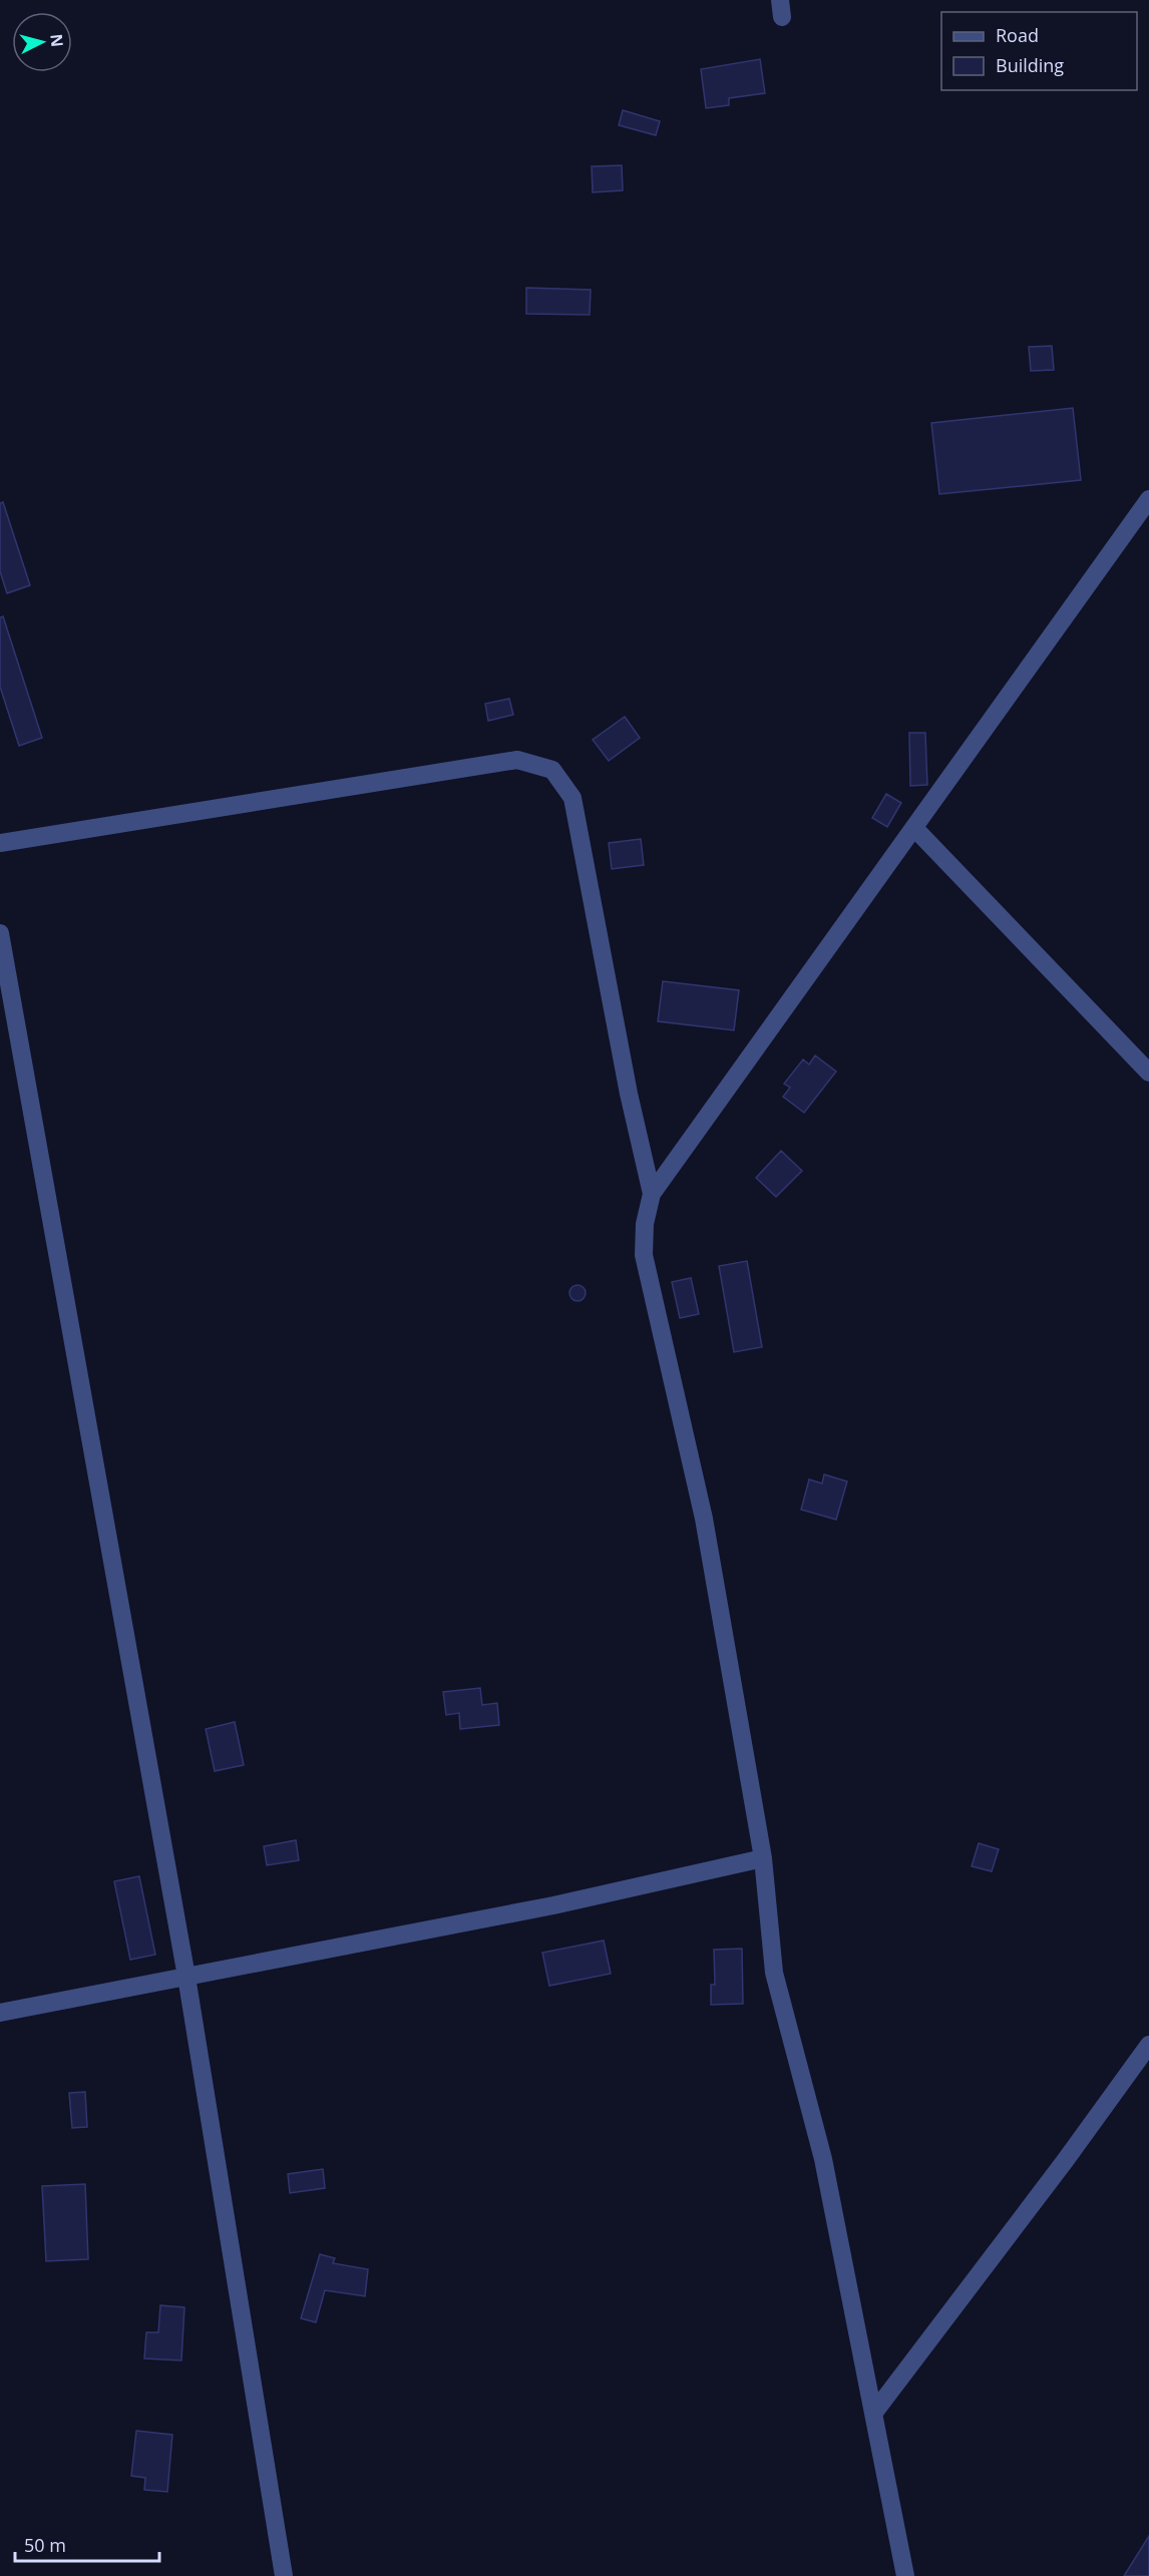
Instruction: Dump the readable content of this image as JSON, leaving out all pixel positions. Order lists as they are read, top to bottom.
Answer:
{
  "legend": ["Road", "Building"],
  "scale_bar": "50 m",
  "north": "right"
}
